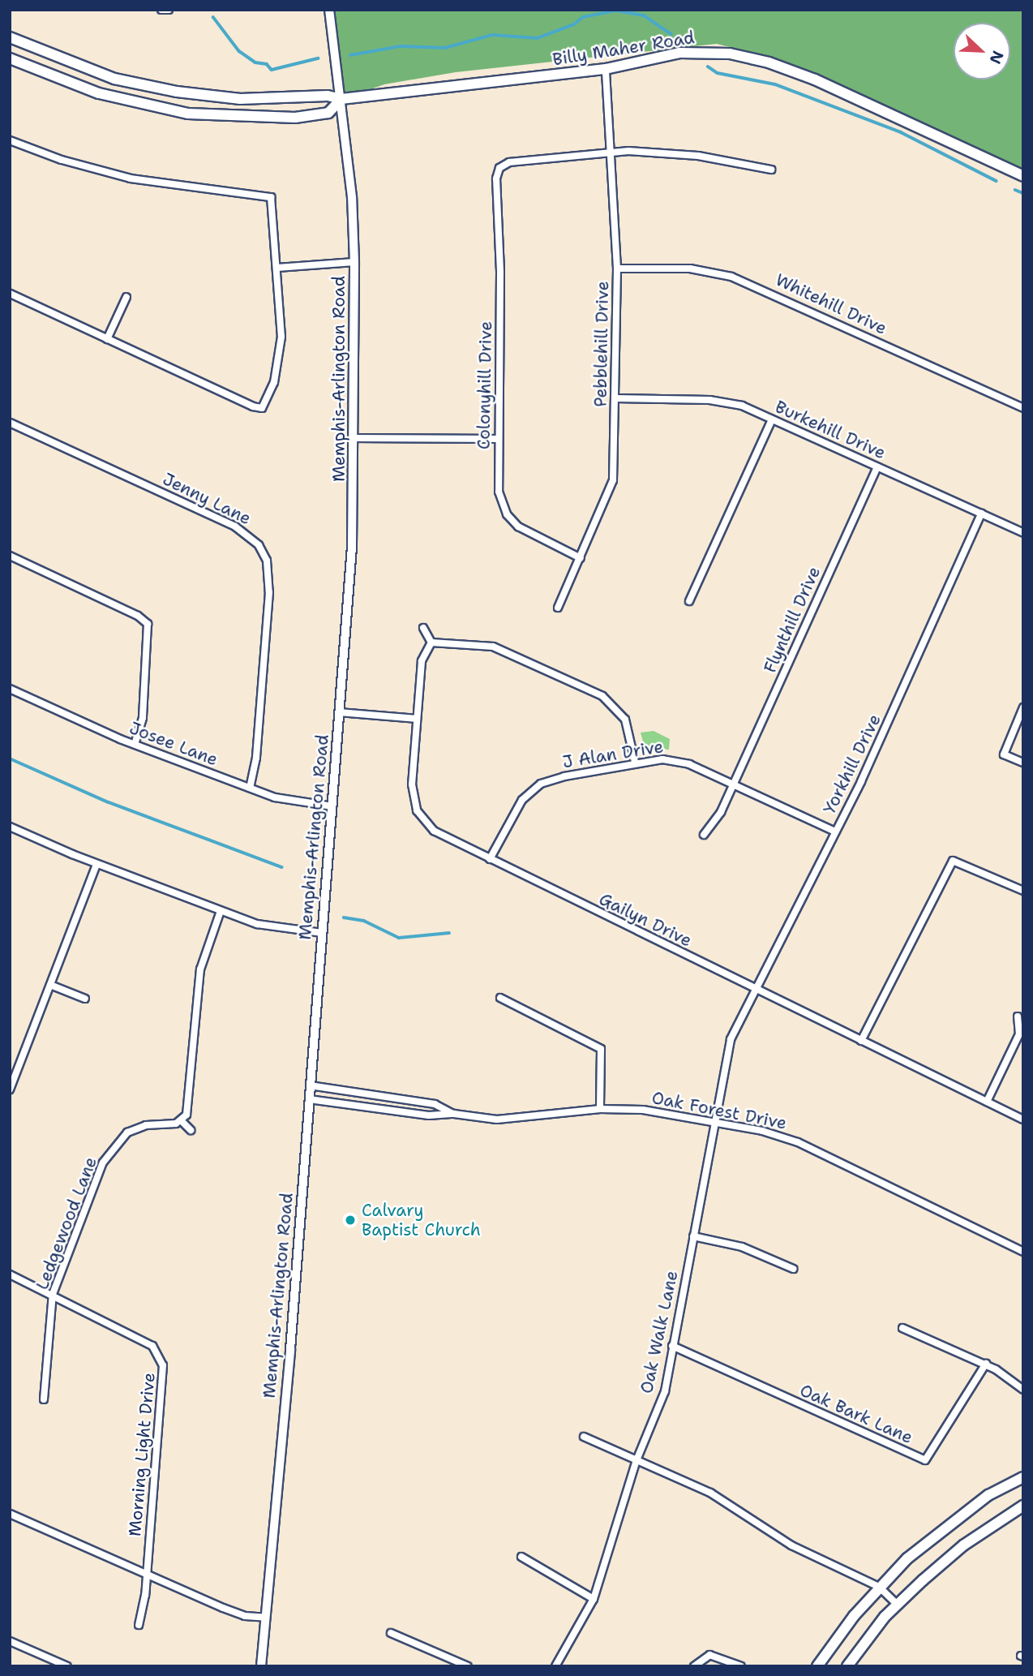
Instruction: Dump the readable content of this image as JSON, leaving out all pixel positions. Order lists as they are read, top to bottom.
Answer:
{
  "streets": {
    "main road": ["Billy Maher Road"],
    "street": [
      "Whitehill Drive",
      "Pebblehill Drive",
      "Memphis-Arlington Road",
      "Colonyhill Drive",
      "Burkehill Drive",
      "Jenny Lane",
      "Flynthill Drive",
      "Josee Lane",
      "J Alan Drive",
      "Yorkhill Drive",
      "Gailyn Drive",
      "Oak Forest Drive",
      "Ledgewood Lane",
      "Oak Walk Lane",
      "Oak Bark Lane",
      "Morning Light Drive"
    ]
  },
  "crossings": [
    ["Billy Maher Road", "Pebblehill Drive"],
    ["Billy Maher Road", "Memphis-Arlington Road"],
    ["Whitehill Drive", "Pebblehill Drive"],
    ["Pebblehill Drive", "Colonyhill Drive"],
    ["Pebblehill Drive", "Burkehill Drive"],
    ["Memphis-Arlington Road", "Josee Lane"],
    ["Memphis-Arlington Road", "Oak Forest Drive"],
    ["Burkehill Drive", "Flynthill Drive"],
    ["Burkehill Drive", "Yorkhill Drive"],
    ["Jenny Lane", "Josee Lane"],
    ["Flynthill Drive", "J Alan Drive"],
    ["J Alan Drive", "Yorkhill Drive"],
    ["J Alan Drive", "Gailyn Drive"],
    ["Yorkhill Drive", "Gailyn Drive"],
    ["Yorkhill Drive", "Oak Walk Lane"],
    ["Oak Forest Drive", "Oak Walk Lane"],
    ["Ledgewood Lane", "Morning Light Drive"],
    ["Oak Walk Lane", "Oak Bark Lane"]
  ],
  "places": ["Calvary Baptist Church"],
  "north": "bottom right"
}
